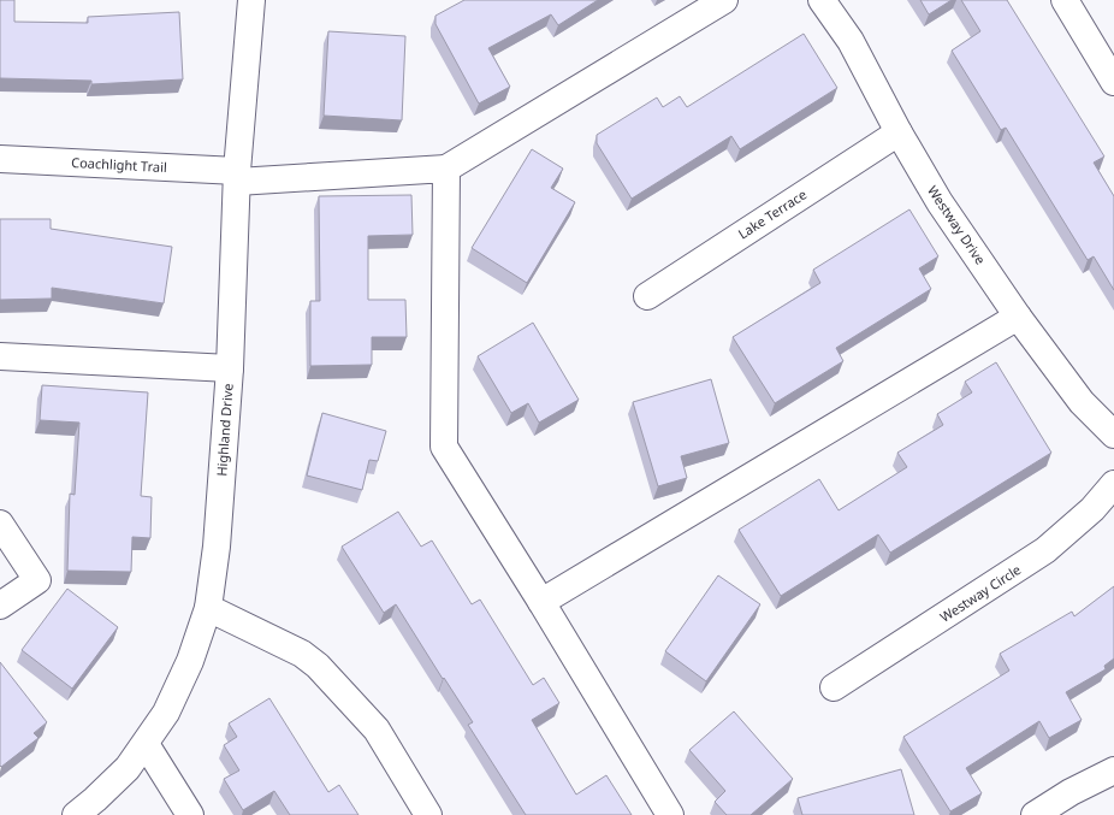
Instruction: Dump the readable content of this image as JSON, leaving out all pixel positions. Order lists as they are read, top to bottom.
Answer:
{
  "streets": {
    "street": [
      "Coachlight Trail",
      "Lake Terrace",
      "Westway Drive",
      "Highland Drive",
      "Westway Circle"
    ]
  },
  "crossings": [
    ["Coachlight Trail", "Highland Drive"],
    ["Lake Terrace", "Westway Drive"]
  ]
}
